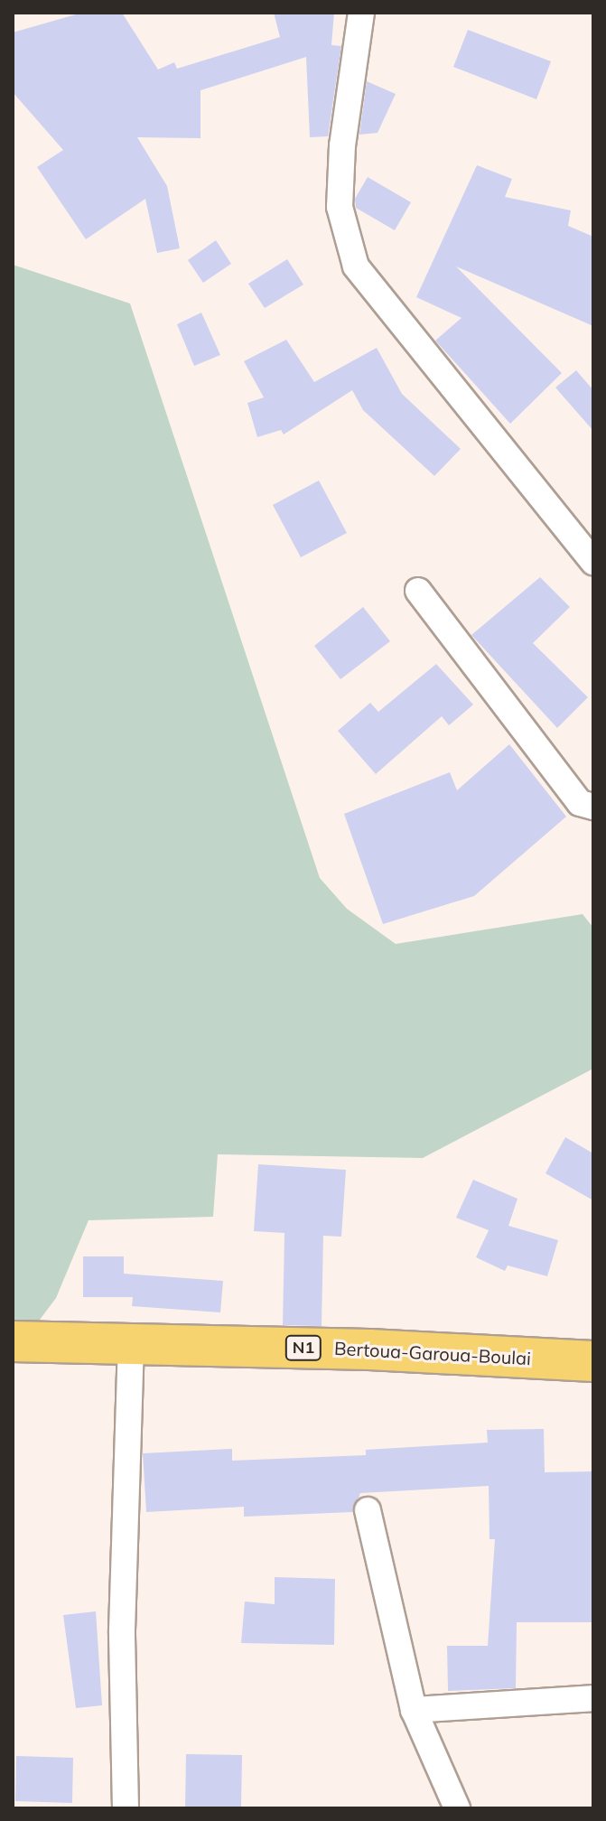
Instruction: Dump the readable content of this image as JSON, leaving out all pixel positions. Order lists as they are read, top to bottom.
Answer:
{
  "streets": {
    "highway": ["N1", "Bertoua-Garoua-Boulai"]
  }
}
